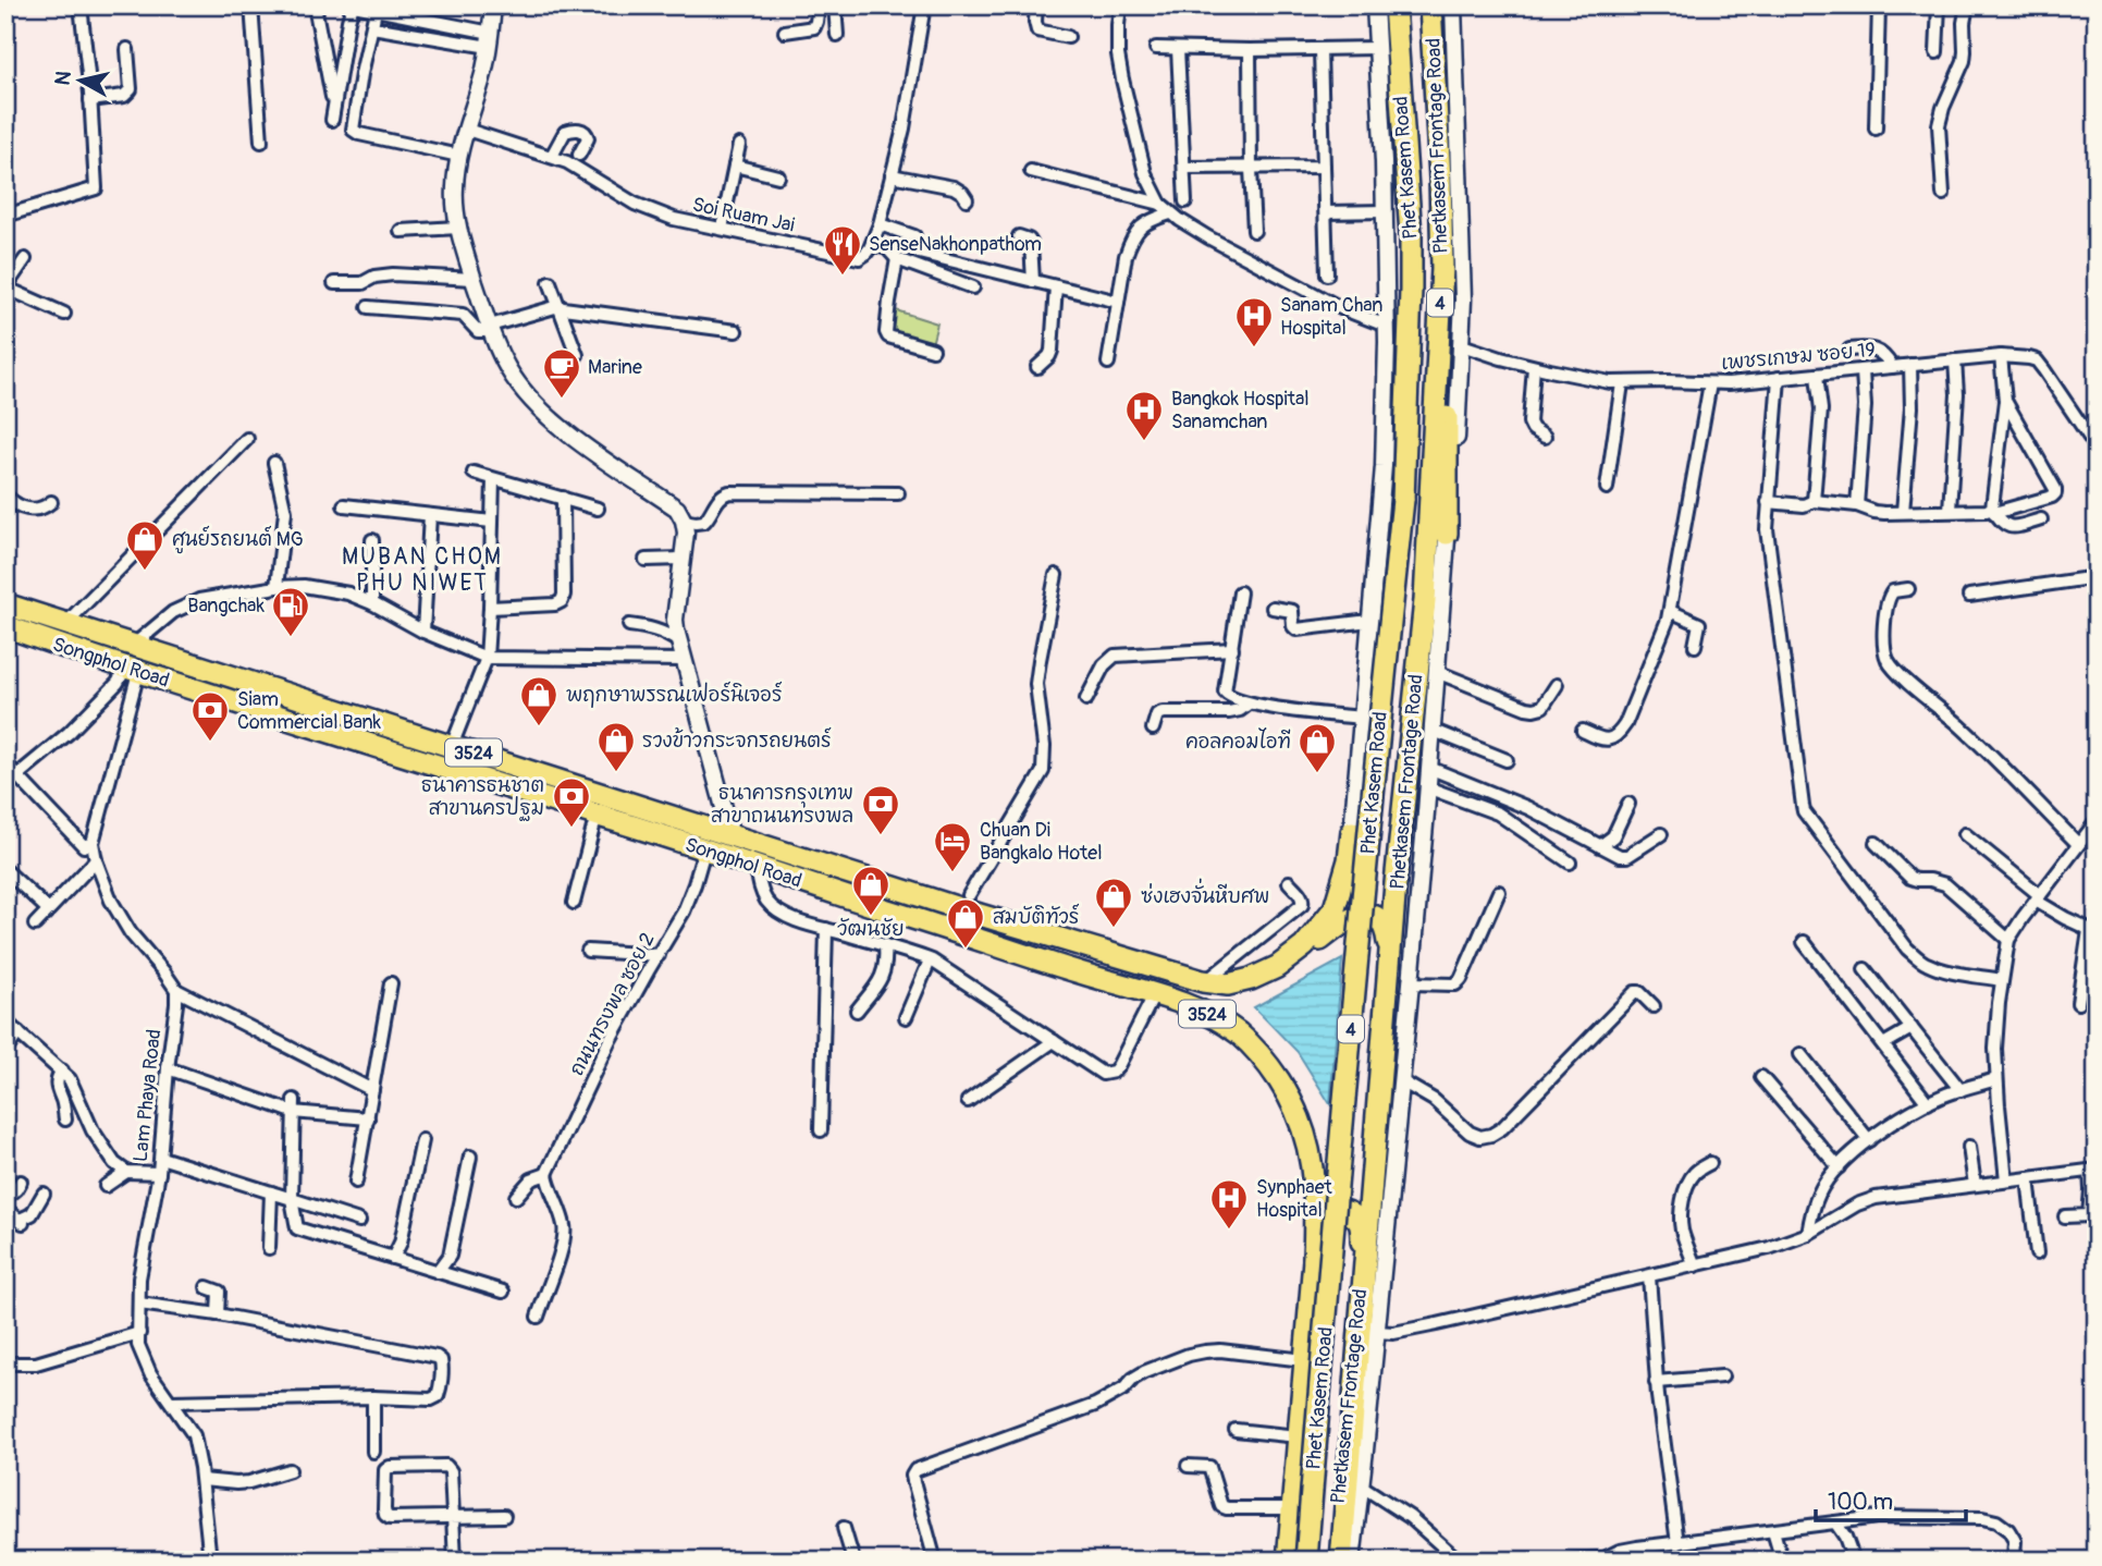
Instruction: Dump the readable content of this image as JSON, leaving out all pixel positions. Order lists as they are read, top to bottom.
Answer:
{
  "streets": {
    "highway": [
      "Phet Kasem Road",
      "4",
      "Songphol Road",
      "3524"
    ],
    "main road": ["Phetkasem Frontage Road"],
    "street": [
      "Soi Ruam Jai",
      "เพชรเกษม ซอย 19",
      "ถนนทรงพล ซอย 2",
      "Lam Phaya Road"
    ]
  },
  "crossings": [
    ["Phetkasem Frontage Road", "เพชรเกษม ซอย 19"],
    ["Songphol Road", "ถนนทรงพล ซอย 2"]
  ],
  "districts": ["MUBAN CHOM PHU NIWET"],
  "places": {
    "restaurant": ["SenseNakhonpathom"],
    "hospital": ["Sanam Chan Hospital", "Bangkok Hospital Sanamchan", "Synphaet Hospital"],
    "cafe": ["Marine"],
    "shop": [
      "ศูนย์รถยนต์ MG",
      "พฤกษาพรรณเฟอร์นิเจอร์",
      "รวงข้าวกระจกรถยนตร์",
      "คอลคอมไอที",
      "วัฒนชัย",
      "ซ่งเฮงจั่นหีบศพ",
      "สมบัติทัวร์"
    ],
    "fuel station": ["Bangchak"],
    "bank": ["Siam Commercial Bank", "ธนาคารธนชาต สาขานครปฐม", "ธนาคารกรุงเทพ สาขาถนนทรงพล"],
    "hotel": ["Chuan Di Bangkalo Hotel"]
  },
  "scale_bar": "100 m",
  "north": "left"
}
